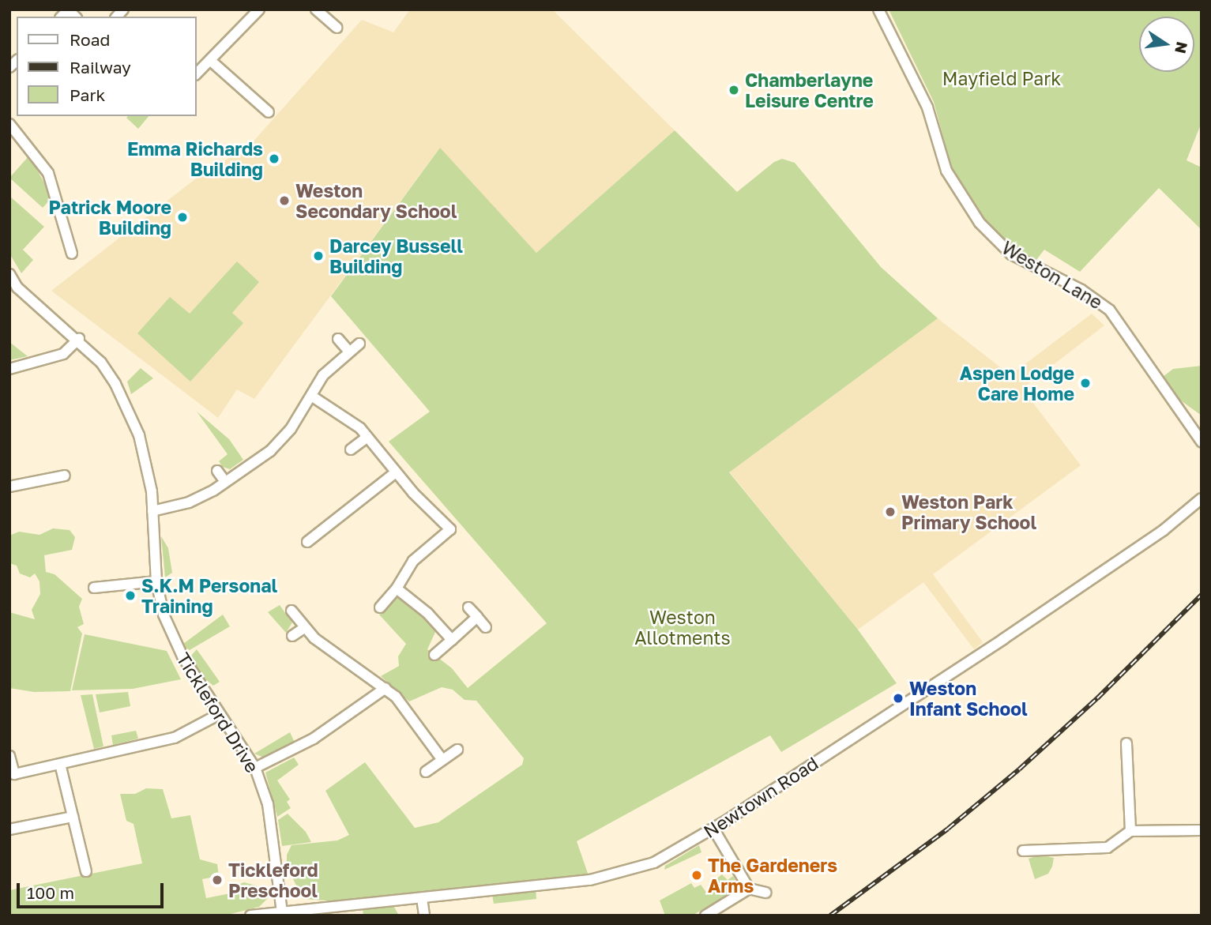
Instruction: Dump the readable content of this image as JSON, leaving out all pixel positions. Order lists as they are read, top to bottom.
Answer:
{
  "streets": {
    "street": ["Weston Lane", "Tickleford Drive", "Newtown Road"]
  },
  "crossings": [
    ["Tickleford Drive", "Newtown Road"]
  ],
  "parks": ["Mayfield Park", "Weston Allotments"],
  "places": [
    "Chamberlayne Leisure Centre",
    "Emma Richards Building",
    "Weston Secondary School",
    "Patrick Moore Building",
    "Darcey Bussell Building",
    "Aspen Lodge Care Home",
    "Weston Park Primary School",
    "S.K.M Personal Training",
    "Weston Infant School",
    "The Gardeners Arms",
    "Tickleford Preschool"
  ],
  "legend": ["Road", "Railway", "Park"],
  "scale_bar": "100 m",
  "north": "right"
}
